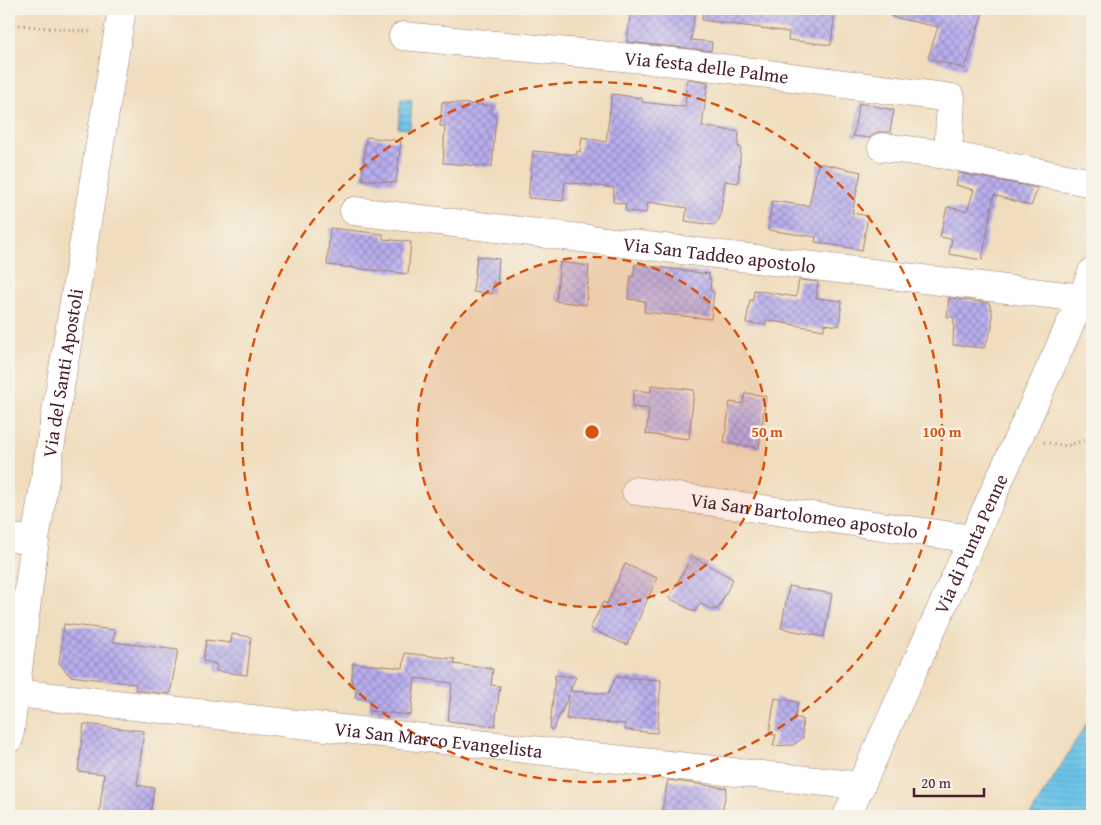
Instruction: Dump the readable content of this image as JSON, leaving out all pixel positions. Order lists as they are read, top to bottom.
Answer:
{
  "streets": {
    "street": [
      "Via festa delle Palme",
      "Via San Taddeo apostolo",
      "Via del Santi Apostoli",
      "Via San Bartolomeo apostolo",
      "Via di Punta Penne",
      "Via San Marco Evangelista"
    ]
  },
  "crossings": [
    ["Via San Taddeo apostolo", "Via di Punta Penne"],
    ["Via del Santi Apostoli", "Via San Marco Evangelista"],
    ["Via San Bartolomeo apostolo", "Via di Punta Penne"],
    ["Via di Punta Penne", "Via San Marco Evangelista"]
  ],
  "scale_bar": "20 m",
  "rings": ["50 m", "100 m"]
}
